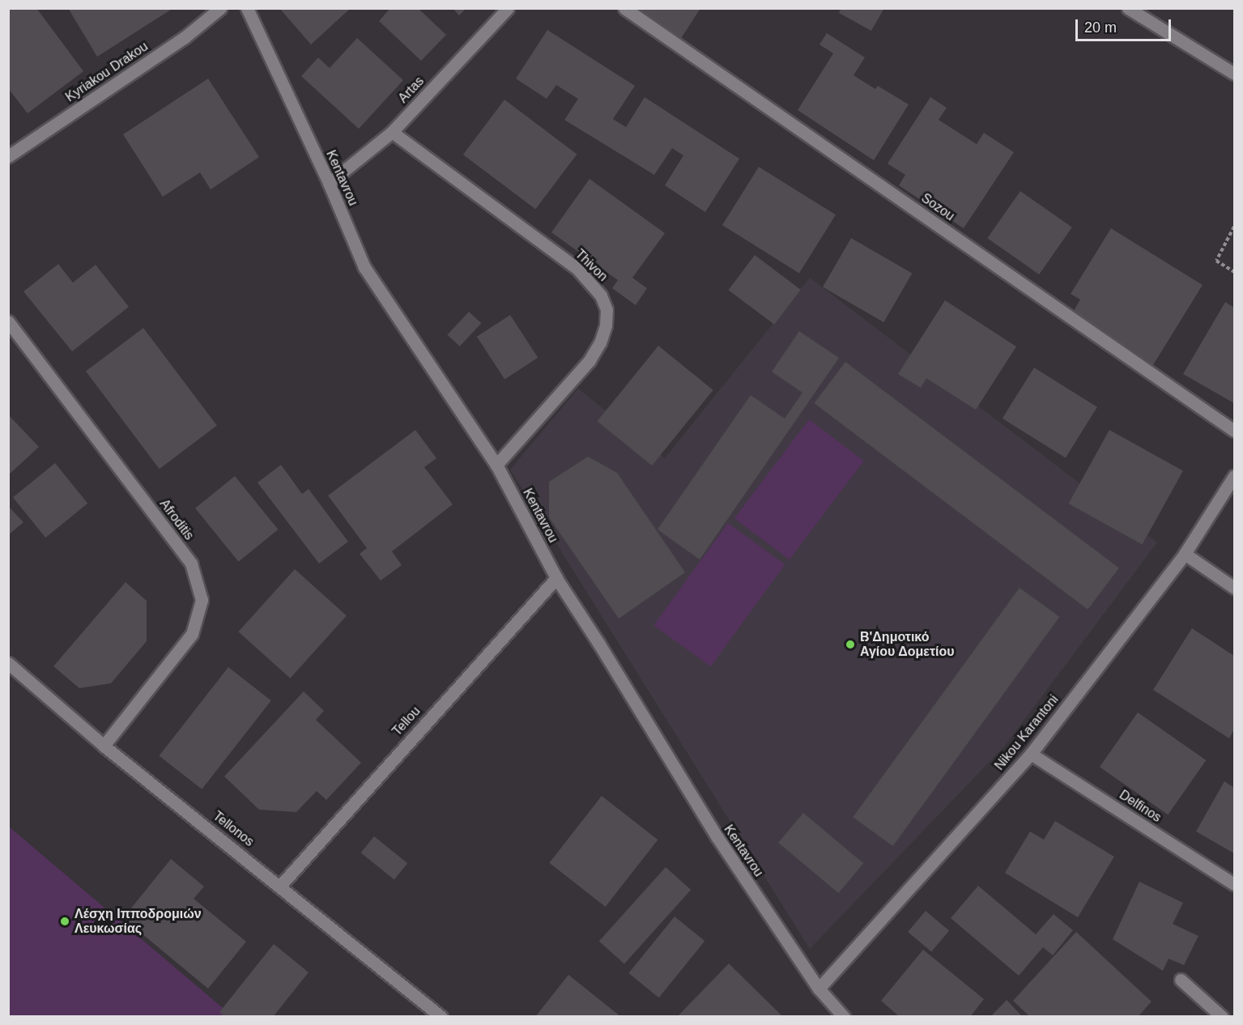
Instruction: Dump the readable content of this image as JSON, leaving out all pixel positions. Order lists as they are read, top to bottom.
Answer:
{
  "streets": {
    "street": [
      "Kyriakou Drakou",
      "Artas",
      "Kentavrou",
      "Sozou",
      "Thivon",
      "Afroditis",
      "Tellou",
      "Nikou Karantoni",
      "Delfinos",
      "Tellonos"
    ]
  },
  "crossings": [
    ["Artas", "Kentavrou"],
    ["Artas", "Thivon"],
    ["Kentavrou", "Thivon"],
    ["Kentavrou", "Tellou"],
    ["Kentavrou", "Nikou Karantoni"],
    ["Afroditis", "Tellonos"],
    ["Tellou", "Tellonos"],
    ["Nikou Karantoni", "Delfinos"]
  ],
  "places": ["Β'Δημοτικό Αγίου Δομετίου", "Λέσχη Ιπποδρομιών Λευκωσίας"],
  "scale_bar": "20 m"
}
